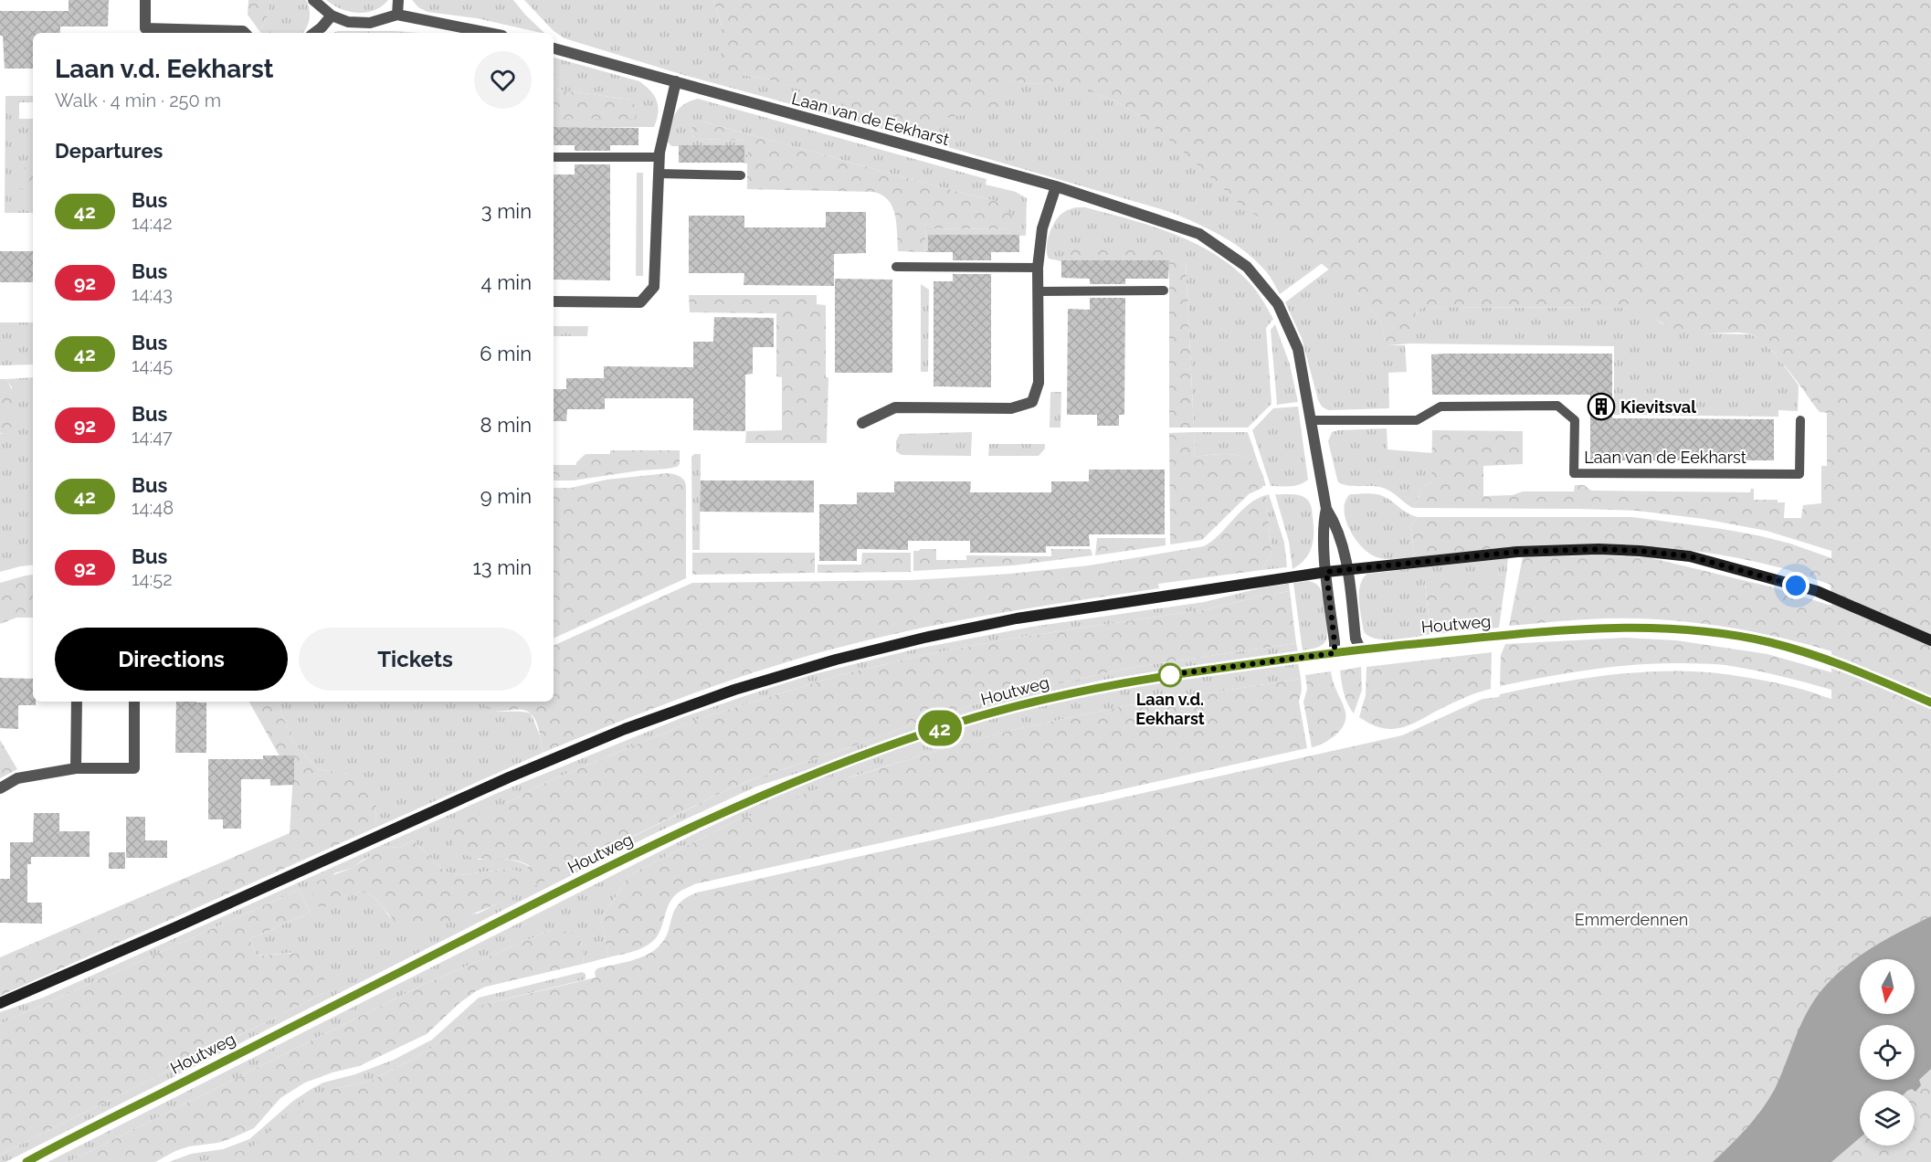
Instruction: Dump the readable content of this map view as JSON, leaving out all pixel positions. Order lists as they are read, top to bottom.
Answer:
{
  "streets": {
    "street": ["Laan van de Eekharst", "Houtweg"]
  },
  "crossings": [
    ["Laan van de Eekharst", "Houtweg"]
  ],
  "parks": ["Emmerdennen"],
  "places": {
    "building": ["Kievitsval"],
    "other": ["Laan v.d. Eekharst"]
  },
  "lines": ["bus line 42"],
  "north": "bottom",
  "page": {
    "on_map": "42",
    "heading": [
      ["Laan v.d. Eekharst", "Walk · 4 min · 250 m"],
      "Departures"
    ],
    "list": [
      {
        "mark": "42",
        "name": "Bus",
        "note": "14:42",
        "value": "3 min"
      },
      {
        "mark": "92",
        "name": "Bus",
        "note": "14:43",
        "value": "4 min"
      },
      {
        "mark": "42",
        "name": "Bus",
        "note": "14:45",
        "value": "6 min"
      },
      {
        "mark": "92",
        "name": "Bus",
        "note": "14:47",
        "value": "8 min"
      },
      {
        "mark": "42",
        "name": "Bus",
        "note": "14:48",
        "value": "9 min"
      },
      {
        "mark": "92",
        "name": "Bus",
        "note": "14:52",
        "value": "13 min"
      }
    ],
    "buttons": ["Directions", "Tickets"]
  }
}
